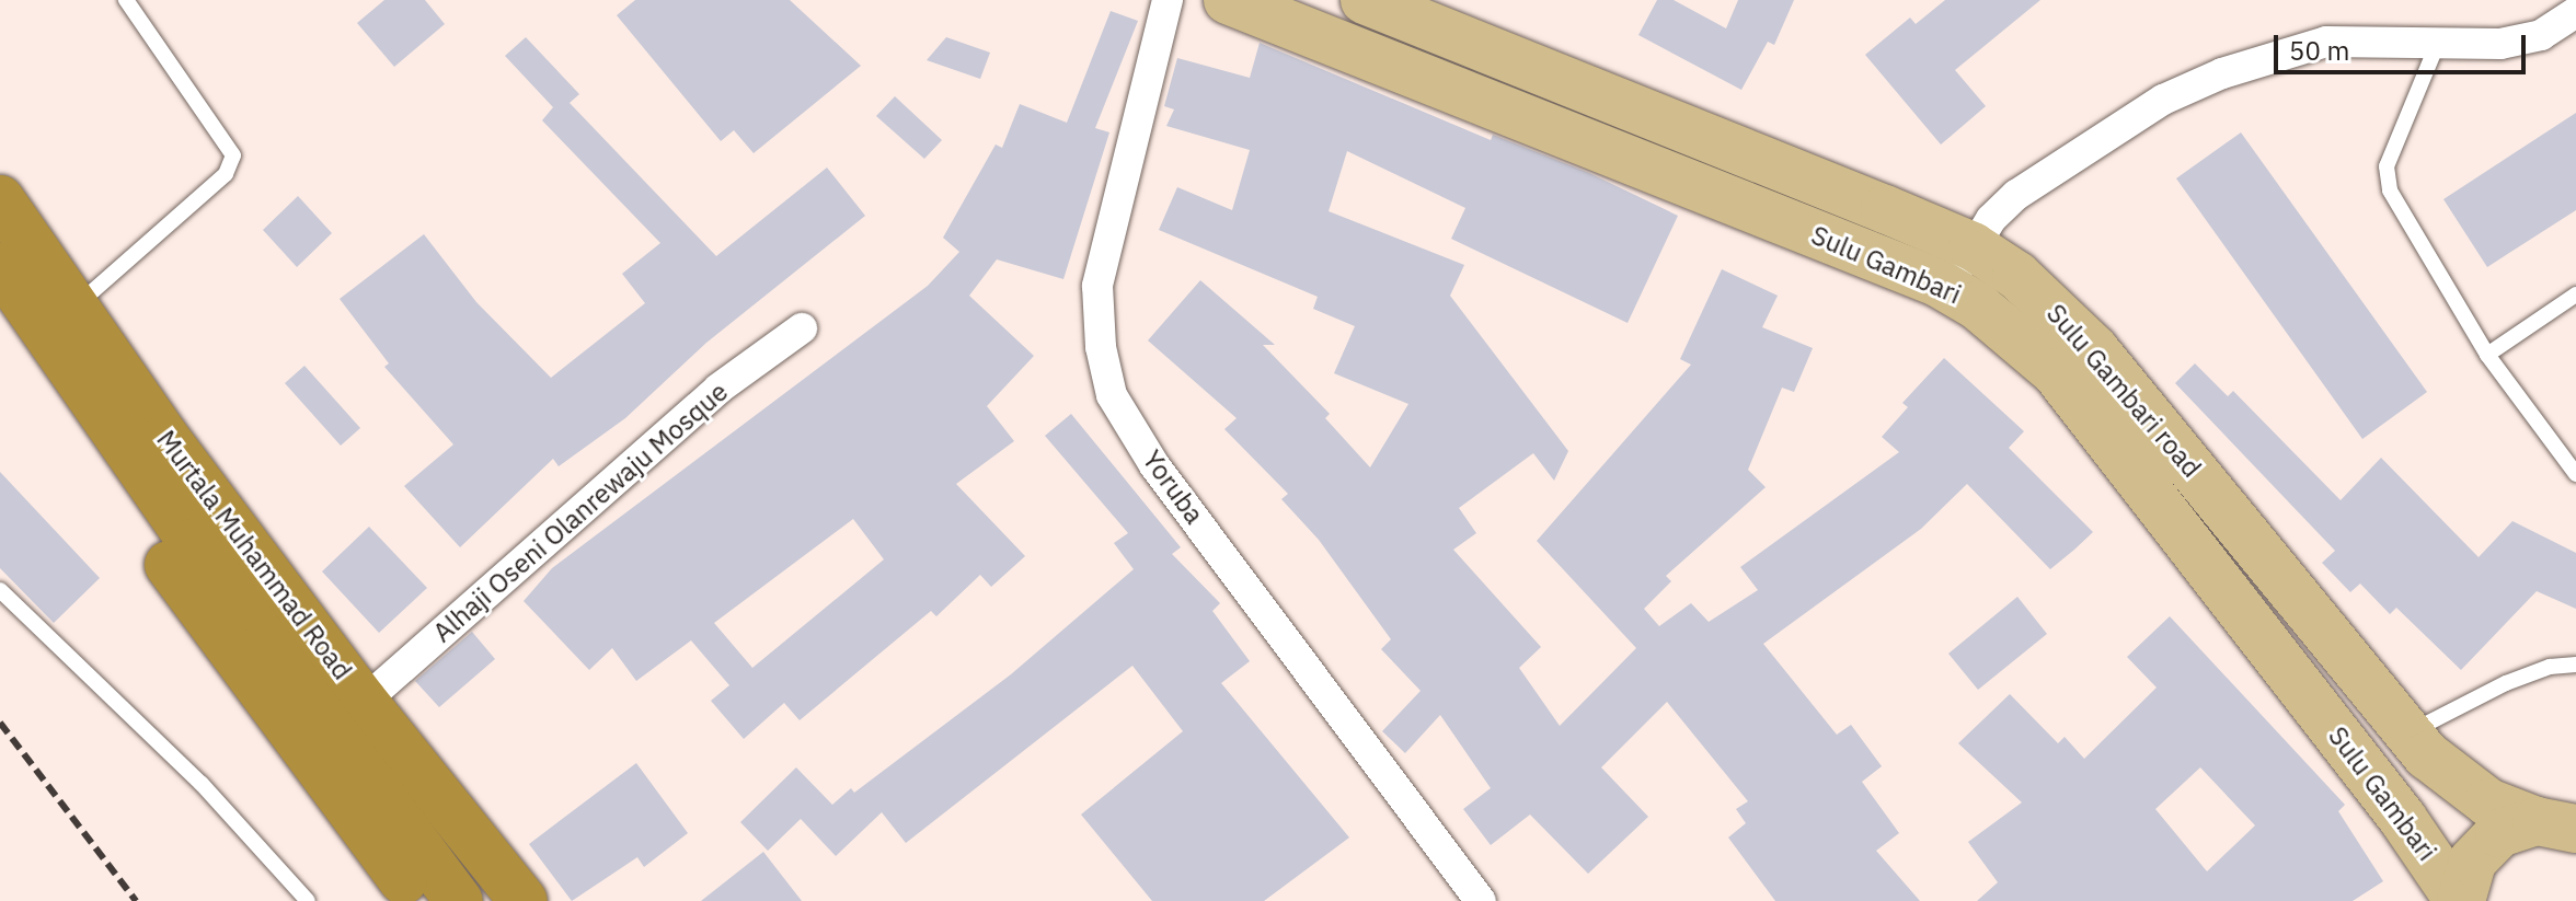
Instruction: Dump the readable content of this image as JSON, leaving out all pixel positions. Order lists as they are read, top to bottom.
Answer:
{
  "streets": {
    "highway": ["Murtala Muhammad Road"],
    "main road": ["Sulu Gambari", "Sulu Gambari road"],
    "street": ["Yoruba", "Alhaji Oseni Olanrewaju Mosque"]
  },
  "crossings": [
    ["Alhaji Oseni Olanrewaju Mosque", "Murtala Muhammad Road"]
  ],
  "scale_bar": "50 m"
}
